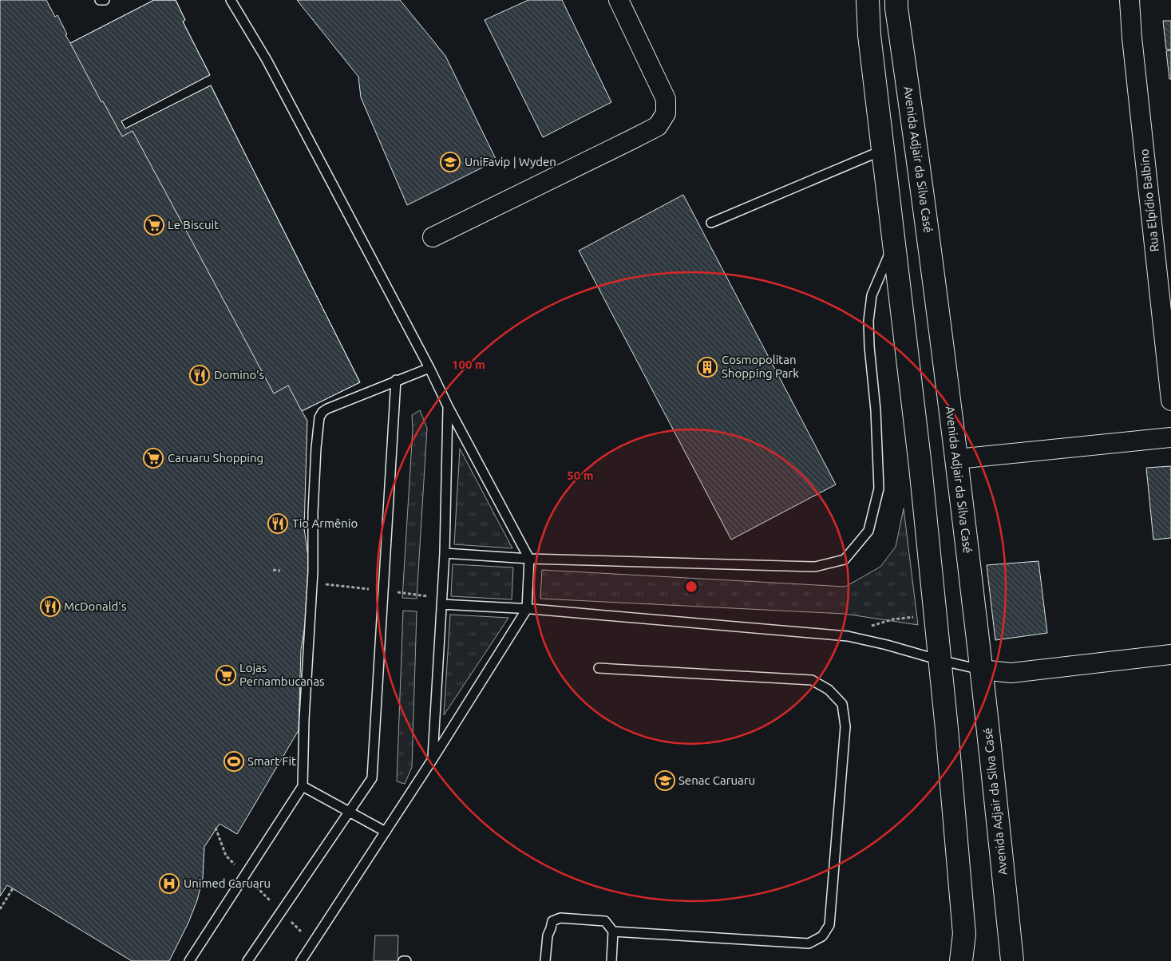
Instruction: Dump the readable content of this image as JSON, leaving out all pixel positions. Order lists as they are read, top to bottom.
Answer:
{
  "streets": {
    "main road": ["Avenida Adjair da Silva Casé"],
    "street": ["Rua Elpídio Balbino"]
  },
  "places": {
    "school or university": ["UniFavip | Wyden", "Senac Caruaru"],
    "supermarket": ["Le Biscuit", "Caruaru Shopping", "Lojas Pernambucanas"],
    "building": ["Cosmopolitan Shopping Park"],
    "restaurant": ["Domino's", "Tio Armênio", "McDonald's"],
    "sports": ["Smart Fit"],
    "hospital": ["Unimed Caruaru"]
  },
  "rings": ["100 m", "50 m"]
}
